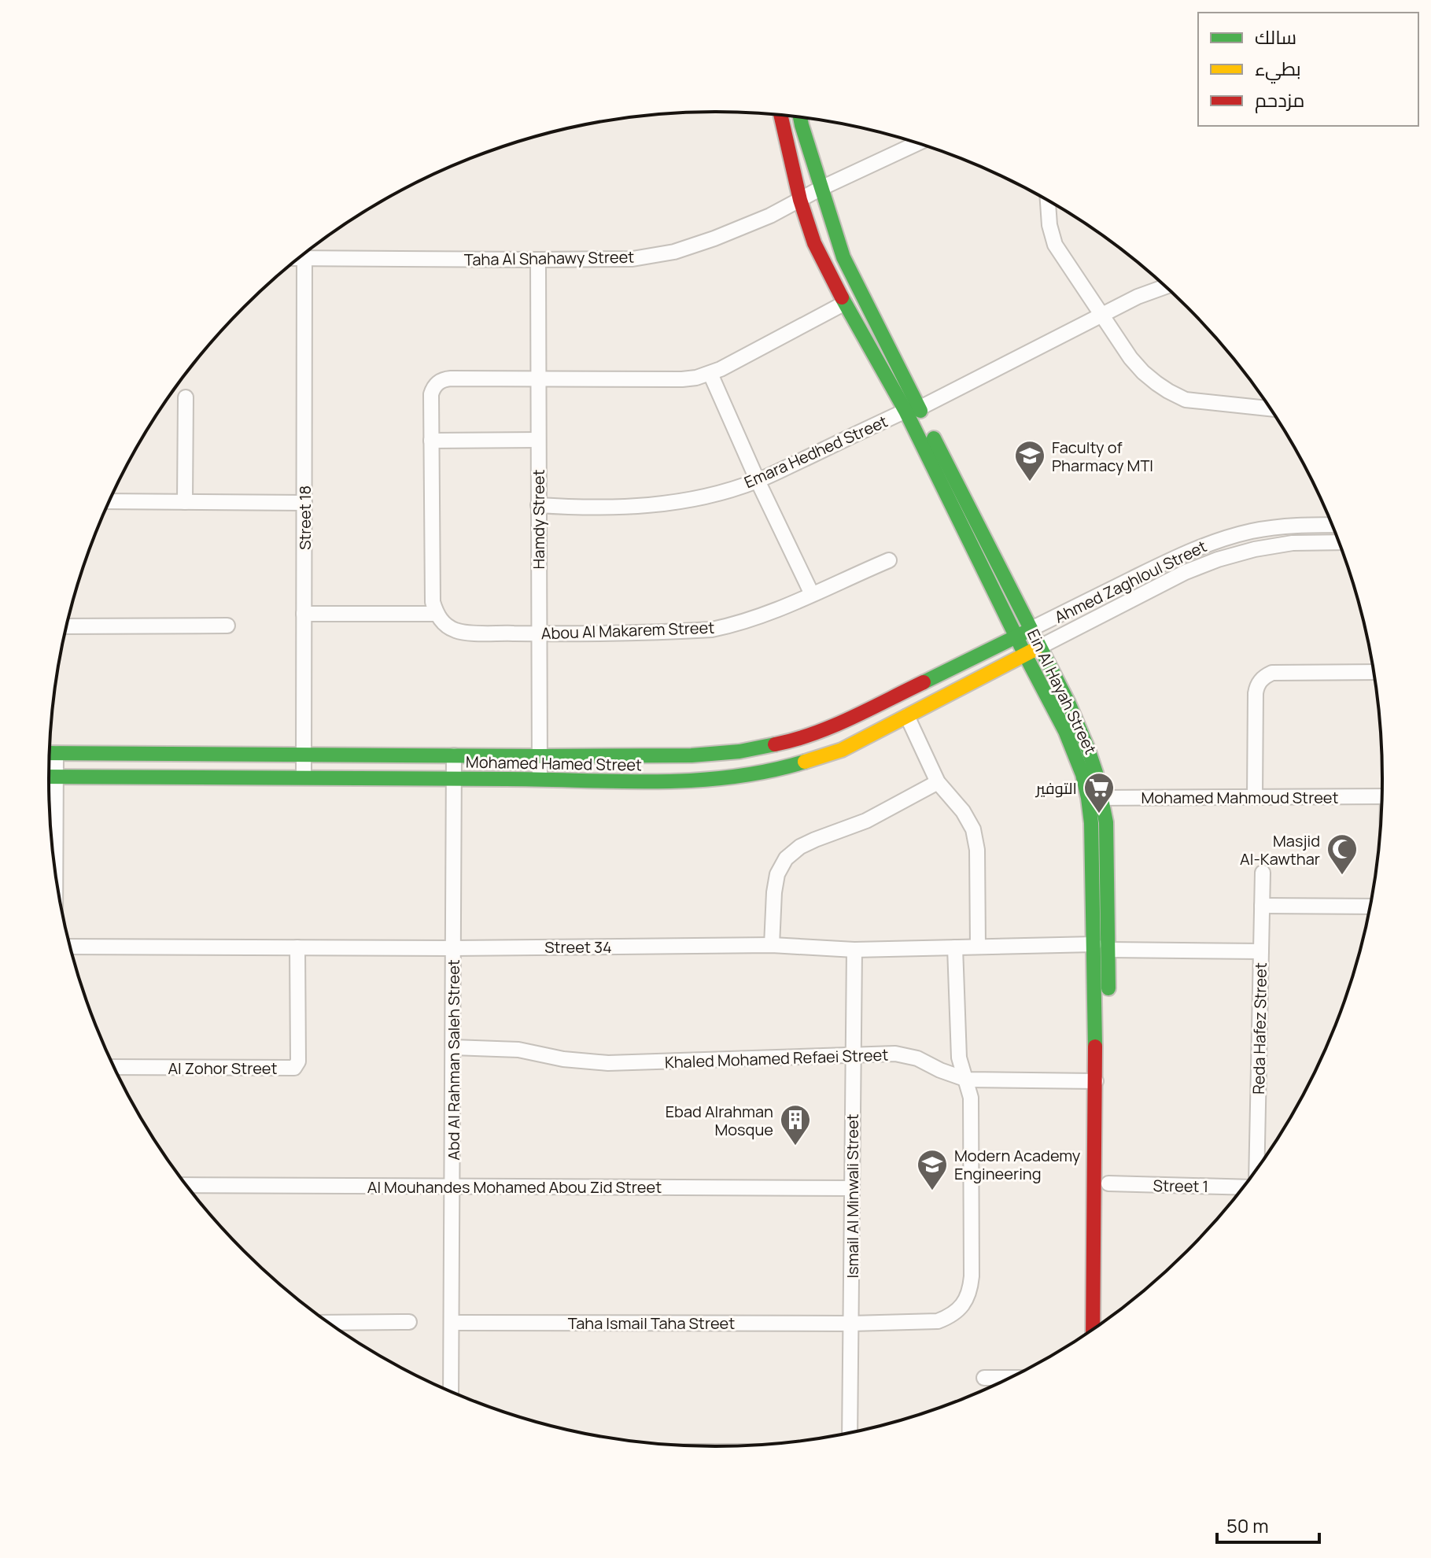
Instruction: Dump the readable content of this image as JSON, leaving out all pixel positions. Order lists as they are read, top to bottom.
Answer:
{
  "streets": {
    "street": [
      "Taha Al Shahawy Street",
      "Emara Hedhed Street",
      "Street 18",
      "Hamdy Street",
      "Ahmed Zaghloul Street",
      "Abou Al Makarem Street",
      "Ein Al Hayah Street",
      "Mohamed Hamed Street",
      "Mohamed Mahmoud Street",
      "Street 34",
      "Reda Hafez Street",
      "Khaled Mohamed Refaei Street",
      "Abd Al Rahman Saleh Street",
      "Al Zohor Street",
      "Street 1",
      "Al Mouhandes Mohamed Abou Zid Street",
      "Ismail Al Minwali Street",
      "Taha Ismail Taha Street"
    ]
  },
  "crossings": [
    ["Taha Al Shahawy Street", "Street 18"],
    ["Taha Al Shahawy Street", "Hamdy Street"],
    ["Taha Al Shahawy Street", "Ein Al Hayah Street"],
    ["Emara Hedhed Street", "Hamdy Street"],
    ["Emara Hedhed Street", "Ein Al Hayah Street"],
    ["Street 18", "Mohamed Hamed Street"],
    ["Hamdy Street", "Abou Al Makarem Street"],
    ["Hamdy Street", "Mohamed Hamed Street"],
    ["Ahmed Zaghloul Street", "Ein Al Hayah Street"],
    ["Ahmed Zaghloul Street", "Mohamed Hamed Street"],
    ["Ein Al Hayah Street", "Mohamed Hamed Street"],
    ["Ein Al Hayah Street", "Mohamed Mahmoud Street"],
    ["Ein Al Hayah Street", "Street 34"],
    ["Ein Al Hayah Street", "Khaled Mohamed Refaei Street"],
    ["Mohamed Hamed Street", "Abd Al Rahman Saleh Street"],
    ["Street 34", "Abd Al Rahman Saleh Street"],
    ["Street 34", "Al Zohor Street"],
    ["Street 34", "Ismail Al Minwali Street"],
    ["Street 34", "Taha Ismail Taha Street"],
    ["Khaled Mohamed Refaei Street", "Abd Al Rahman Saleh Street"],
    ["Khaled Mohamed Refaei Street", "Ismail Al Minwali Street"],
    ["Khaled Mohamed Refaei Street", "Taha Ismail Taha Street"],
    ["Abd Al Rahman Saleh Street", "Al Mouhandes Mohamed Abou Zid Street"],
    ["Abd Al Rahman Saleh Street", "Taha Ismail Taha Street"],
    ["Al Mouhandes Mohamed Abou Zid Street", "Ismail Al Minwali Street"],
    ["Ismail Al Minwali Street", "Taha Ismail Taha Street"]
  ],
  "places": {
    "school or university": ["Faculty of Pharmacy MTI", "Modern Academy Engineering"],
    "supermarket": ["التوفير"],
    "mosque": ["Masjid Al-Kawthar"],
    "building": ["Ebad Alrahman Mosque"]
  },
  "legend": ["سالك", "بطيء", "مزدحم"],
  "scale_bar": "50 m"
}
